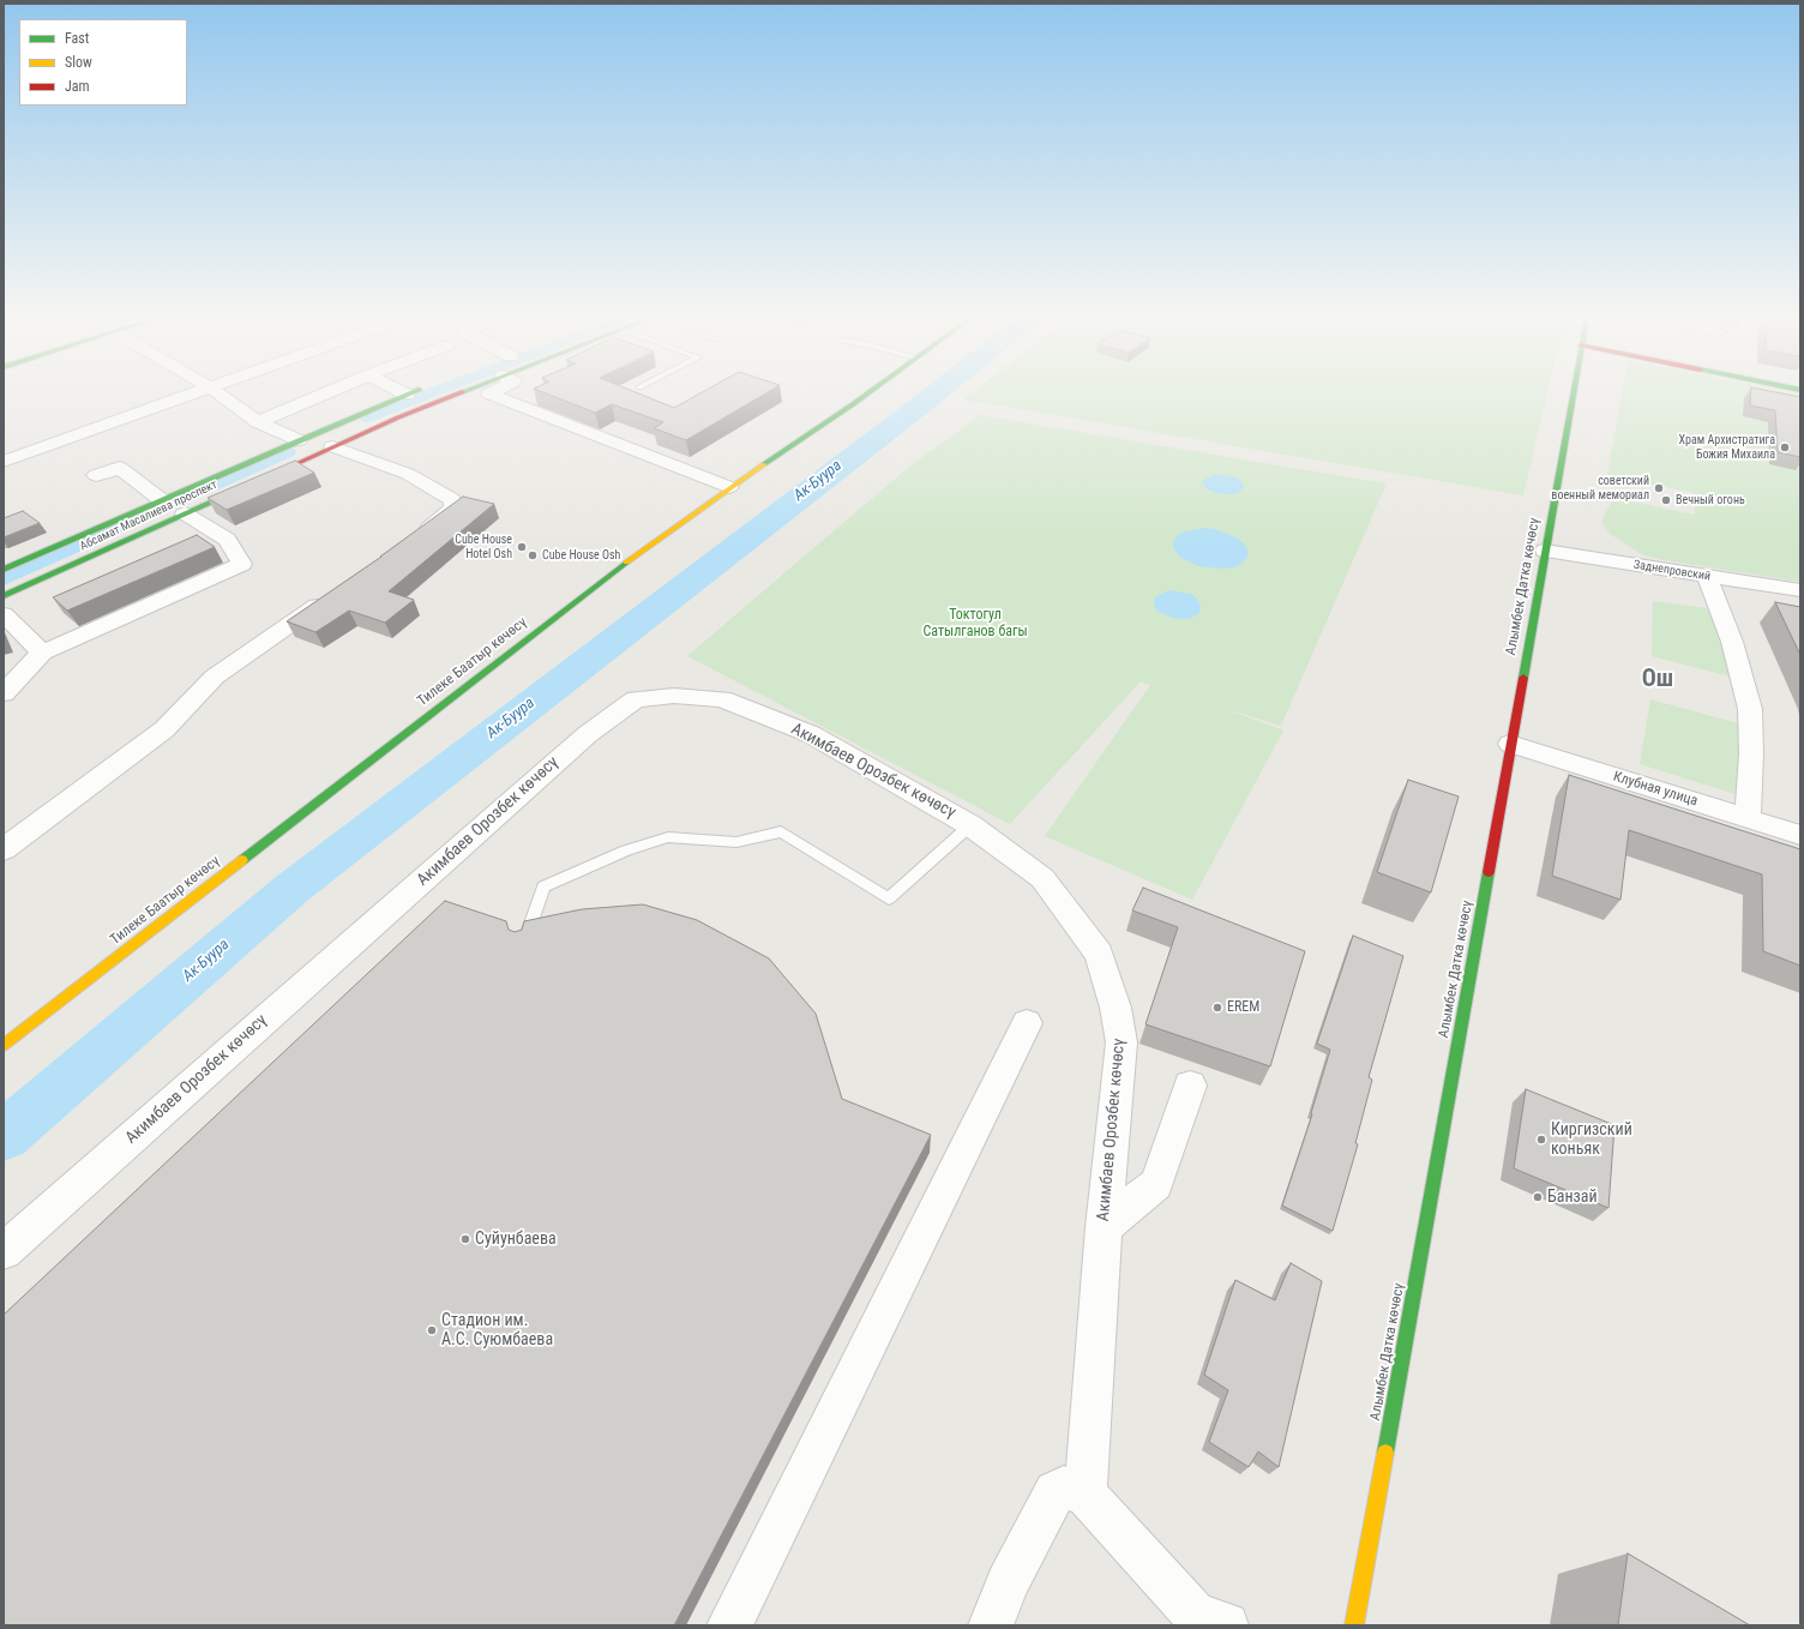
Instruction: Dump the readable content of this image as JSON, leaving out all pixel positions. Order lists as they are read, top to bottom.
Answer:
{
  "streets": {
    "main road": ["Абсамат Масалиева проспект", "Алымбек Датка көчөсү", "Тилеке Баатыр көчөсү"],
    "street": ["Заднепровский", "Акимбаев Орозбек көчөсү", "Клубная улица"]
  },
  "crossings": [
    ["Заднепровский", "Алымбек Датка көчөсү"],
    ["Алымбек Датка көчөсү", "Клубная улица"]
  ],
  "districts": ["Ош"],
  "water": ["Ак-Буура"],
  "parks": ["Токтогул Сатылганов багы"],
  "places": [
    "Храм Архистратига Божия Михаила",
    "советский военный мемориал",
    "Вечный огонь",
    "Cube House Hotel Osh",
    "Cube House Osh",
    "EREM",
    "Киргизский коньяк",
    "Банзай",
    "Суйунбаева",
    "Стадион им. А.С. Суюмбаева"
  ],
  "legend": ["Fast", "Slow", "Jam"]
}
